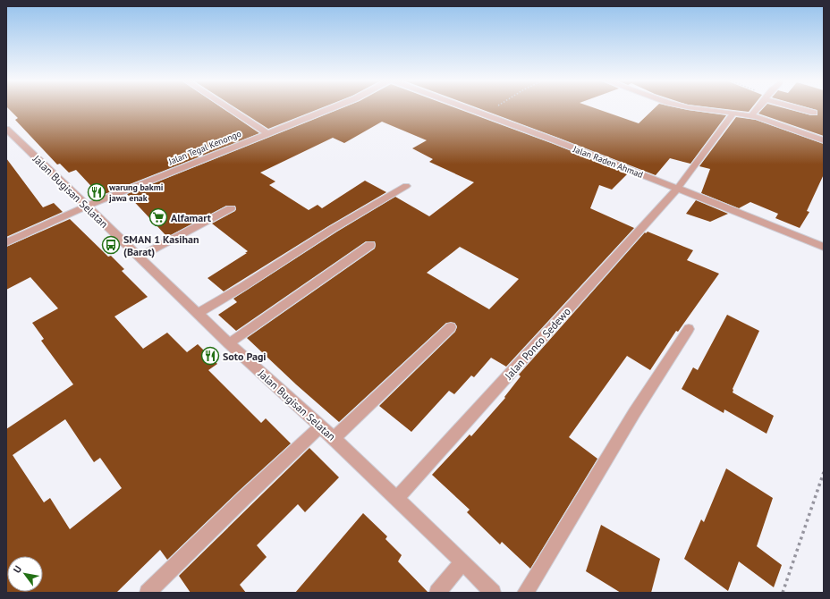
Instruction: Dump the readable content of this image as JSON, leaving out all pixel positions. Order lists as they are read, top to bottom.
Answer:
{
  "streets": {
    "street": [
      "Jalan Tegal Kenongo",
      "Jalan Raden Ahmad",
      "Jalan Bugisan Selatan",
      "Jalan Ponco Sedewo"
    ]
  },
  "crossings": [
    ["Jalan Tegal Kenongo", "Jalan Bugisan Selatan"],
    ["Jalan Raden Ahmad", "Jalan Ponco Sedewo"],
    ["Jalan Bugisan Selatan", "Jalan Ponco Sedewo"]
  ],
  "places": {
    "restaurant": ["warung bakmi jawa enak", "Soto Pagi"],
    "supermarket": ["Alfamart"],
    "bus stop": ["SMAN 1 Kasihan (Barat)"]
  },
  "north": "top left"
}
